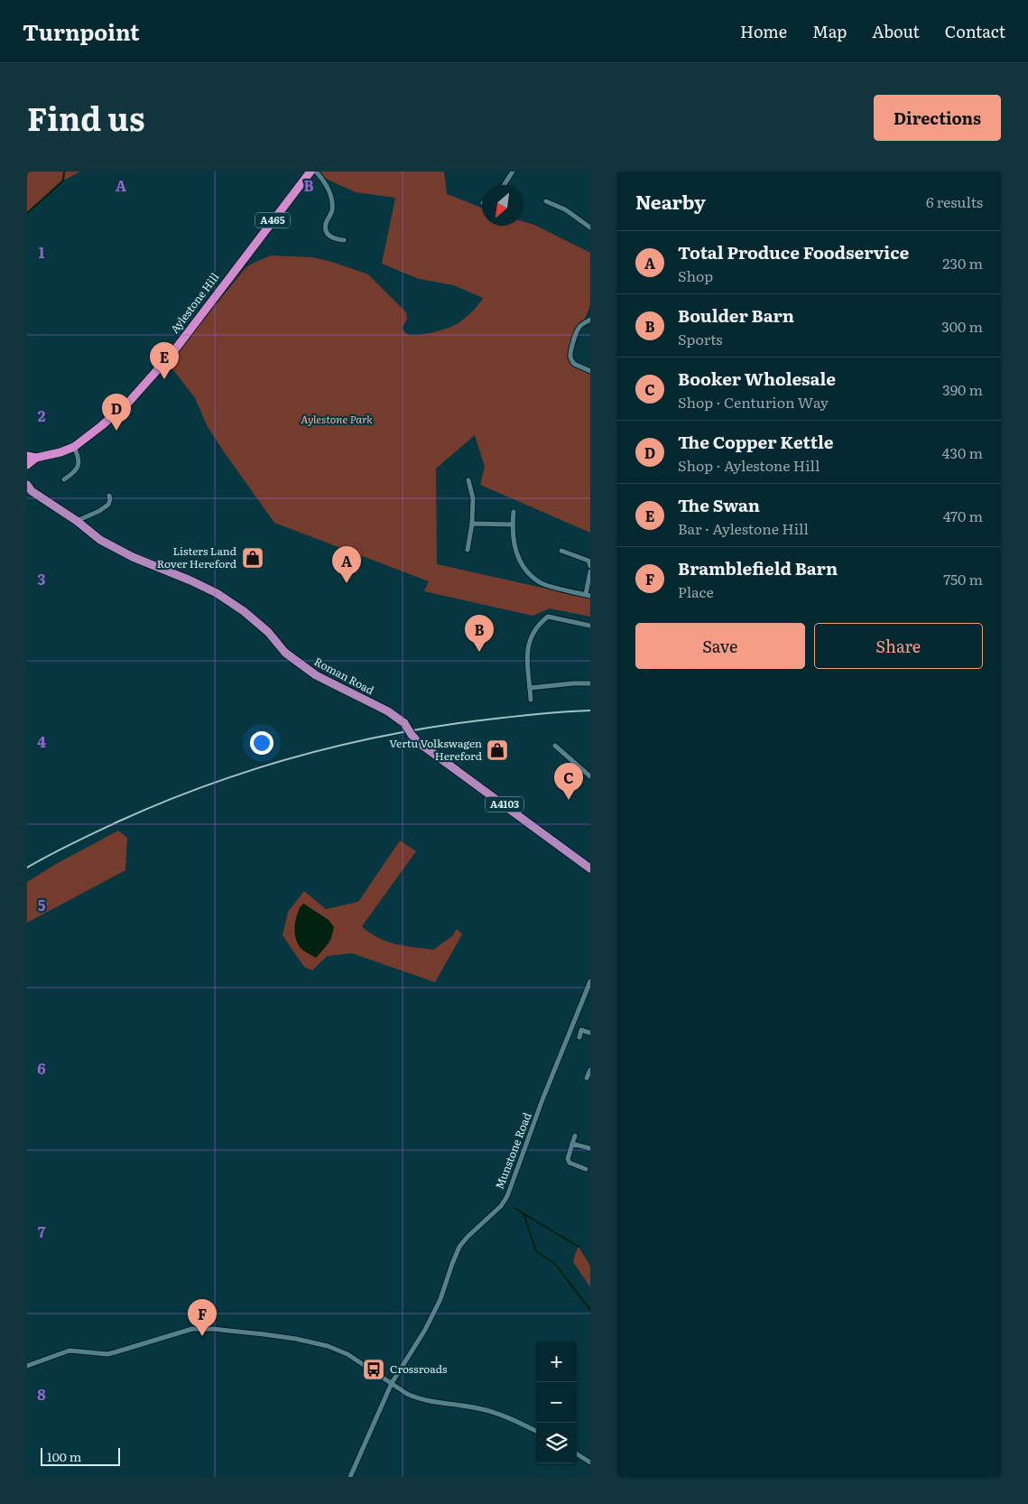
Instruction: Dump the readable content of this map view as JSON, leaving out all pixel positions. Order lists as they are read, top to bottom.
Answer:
{
  "streets": {
    "highway": ["A465", "Aylestone Hill"],
    "main road": ["Roman Road", "A4103"],
    "street": ["Munstone Road"]
  },
  "parks": ["Aylestone Park"],
  "places": {
    "shop": ["Listers Land Rover Hereford", "Vertu Volkswagen Hereford"],
    "bus stop": ["Crossroads"]
  },
  "scale_bar": "100 m",
  "north": "bottom left",
  "page": {
    "header": "Turnpoint",
    "nav": [
      "Home",
      "Map",
      "About",
      "Contact"
    ],
    "title": "Find us",
    "buttons": [
      "Directions",
      ["Save", "Share"]
    ],
    "heading": ["Nearby", "6 results"],
    "list": [
      {
        "mark": "A",
        "name": "Total Produce Foodservice",
        "note": "Shop",
        "value": "230 m"
      },
      {
        "mark": "B",
        "name": "Boulder Barn",
        "note": "Sports",
        "value": "300 m"
      },
      {
        "mark": "C",
        "name": "Booker Wholesale",
        "note": "Shop · Centurion Way",
        "value": "390 m"
      },
      {
        "mark": "D",
        "name": "The Copper Kettle",
        "note": "Shop · Aylestone Hill",
        "value": "430 m"
      },
      {
        "mark": "E",
        "name": "The Swan",
        "note": "Bar · Aylestone Hill",
        "value": "470 m"
      },
      {
        "mark": "F",
        "name": "Bramblefield Barn",
        "note": "Place",
        "value": "750 m"
      }
    ],
    "pins": [
      "E",
      "D",
      "A",
      "B",
      "C",
      "F"
    ],
    "map_buttons": ["+", "−"],
    "scale": "100 m"
  },
  "grid": {
    "columns": ["A", "B"],
    "rows": [
      "1",
      "2",
      "3",
      "4",
      "5",
      "6",
      "7",
      "8"
    ]
  }
}
